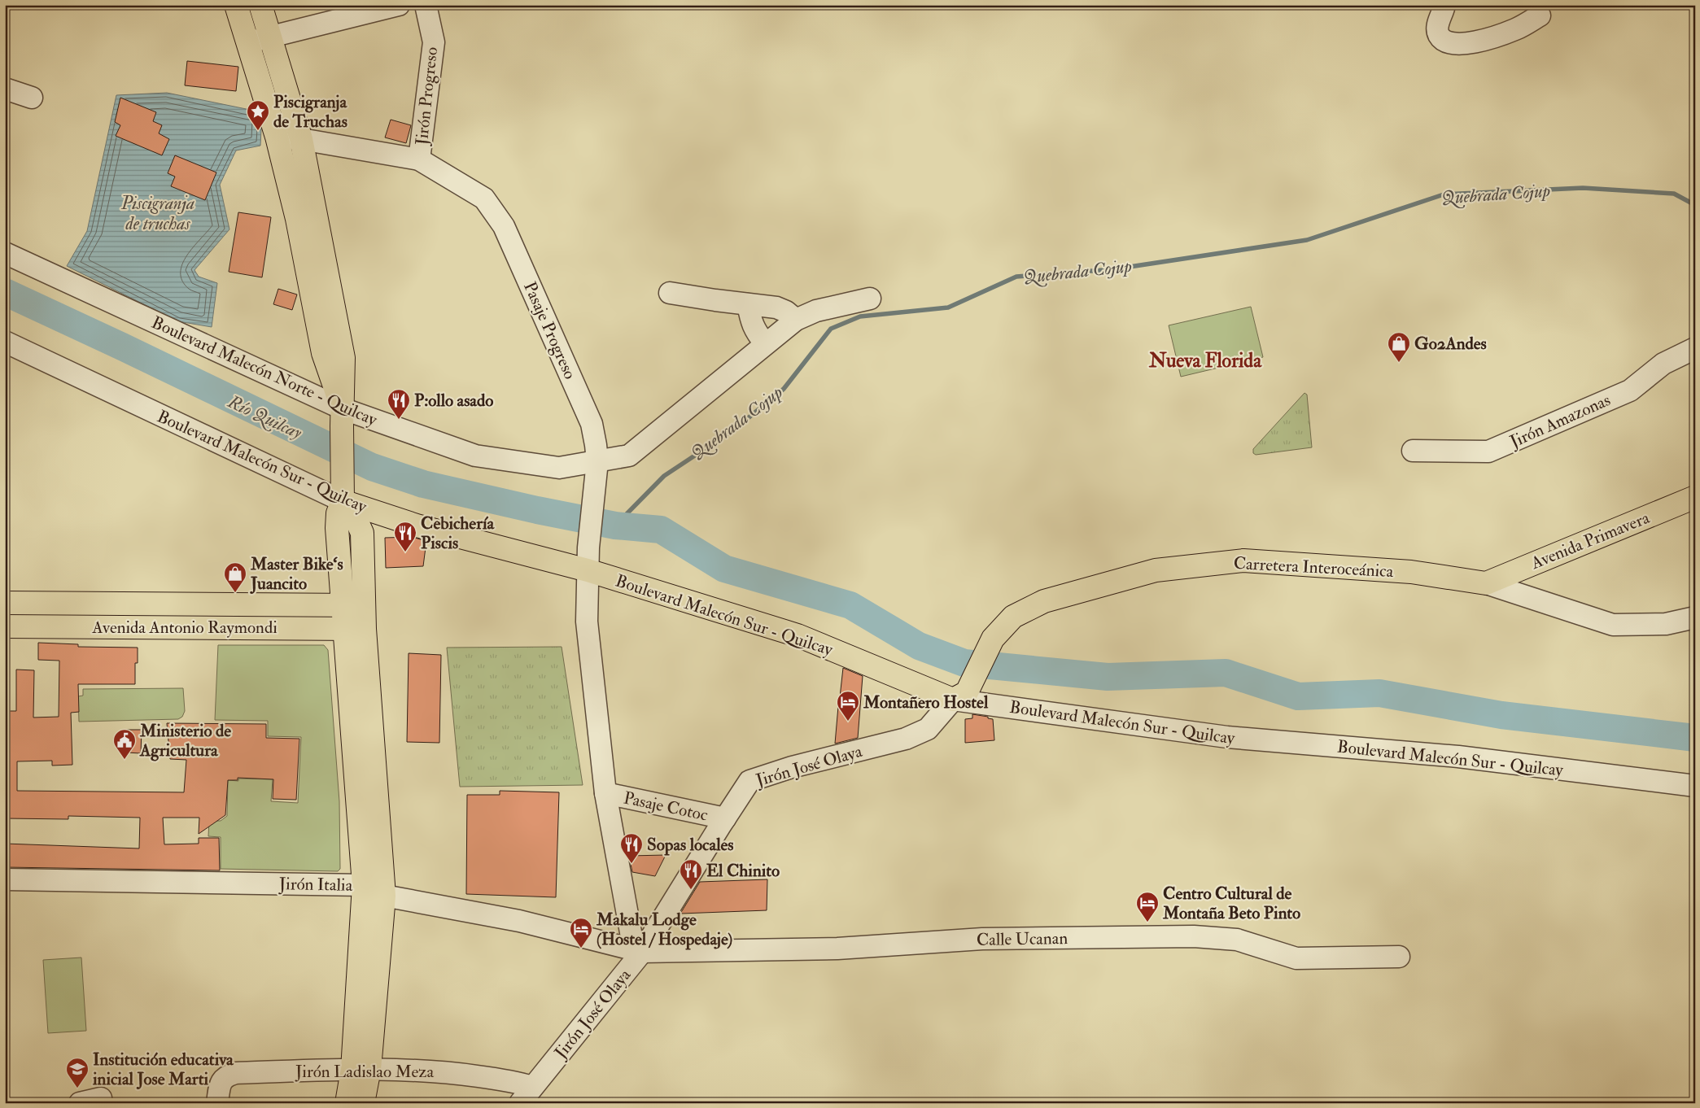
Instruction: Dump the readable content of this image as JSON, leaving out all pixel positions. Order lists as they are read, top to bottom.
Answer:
{
  "streets": {
    "main road": [
      "Boulevard Malecón Sur - Quilcay",
      "Avenida Primavera",
      "Carretera Interoceánica",
      "Avenida Antonio Raymondi"
    ],
    "street": [
      "Jirón Progreso",
      "Pasaje Progreso",
      "Boulevard Malecón Norte - Quilcay",
      "Jirón Amazonas",
      "Jirón José Olaya",
      "Pasaje Cotoc",
      "Jirón Italia",
      "Calle Ucanan",
      "Jirón Ladislao Meza"
    ]
  },
  "crossings": [
    ["Jirón Progreso", "Pasaje Progreso"],
    ["Pasaje Progreso", "Boulevard Malecón Norte - Quilcay"],
    ["Pasaje Progreso", "Jirón José Olaya"],
    ["Boulevard Malecón Sur - Quilcay", "Carretera Interoceánica"],
    ["Boulevard Malecón Sur - Quilcay", "Jirón José Olaya"],
    ["Avenida Primavera", "Carretera Interoceánica"],
    ["Carretera Interoceánica", "Jirón José Olaya"],
    ["Jirón José Olaya", "Pasaje Cotoc"],
    ["Jirón José Olaya", "Jirón Italia"],
    ["Jirón José Olaya", "Calle Ucanan"],
    ["Jirón José Olaya", "Jirón Ladislao Meza"],
    ["Jirón Italia", "Calle Ucanan"]
  ],
  "districts": ["Nueva Florida"],
  "water": ["Quebrada Cojup", "Piscigranja de truchas", "Río Quilcay"],
  "places": {
    "place": ["Piscigranja de Truchas"],
    "shop": ["Go2Andes", "Master Bike‘s Juancito"],
    "restaurant": [
      "P:ollo asado",
      "Cebichería Piscis",
      "Sopas locales",
      "El Chinito"
    ],
    "hotel": ["Montañero Hostel", "Centro Cultural de Montaña Beto Pinto", "Makalu Lodge (Hostel / Hospedaje)"],
    "public building": ["Ministerio de Agricultura"],
    "school or university": ["Institución educativa inicial Jose Marti"]
  }
}
